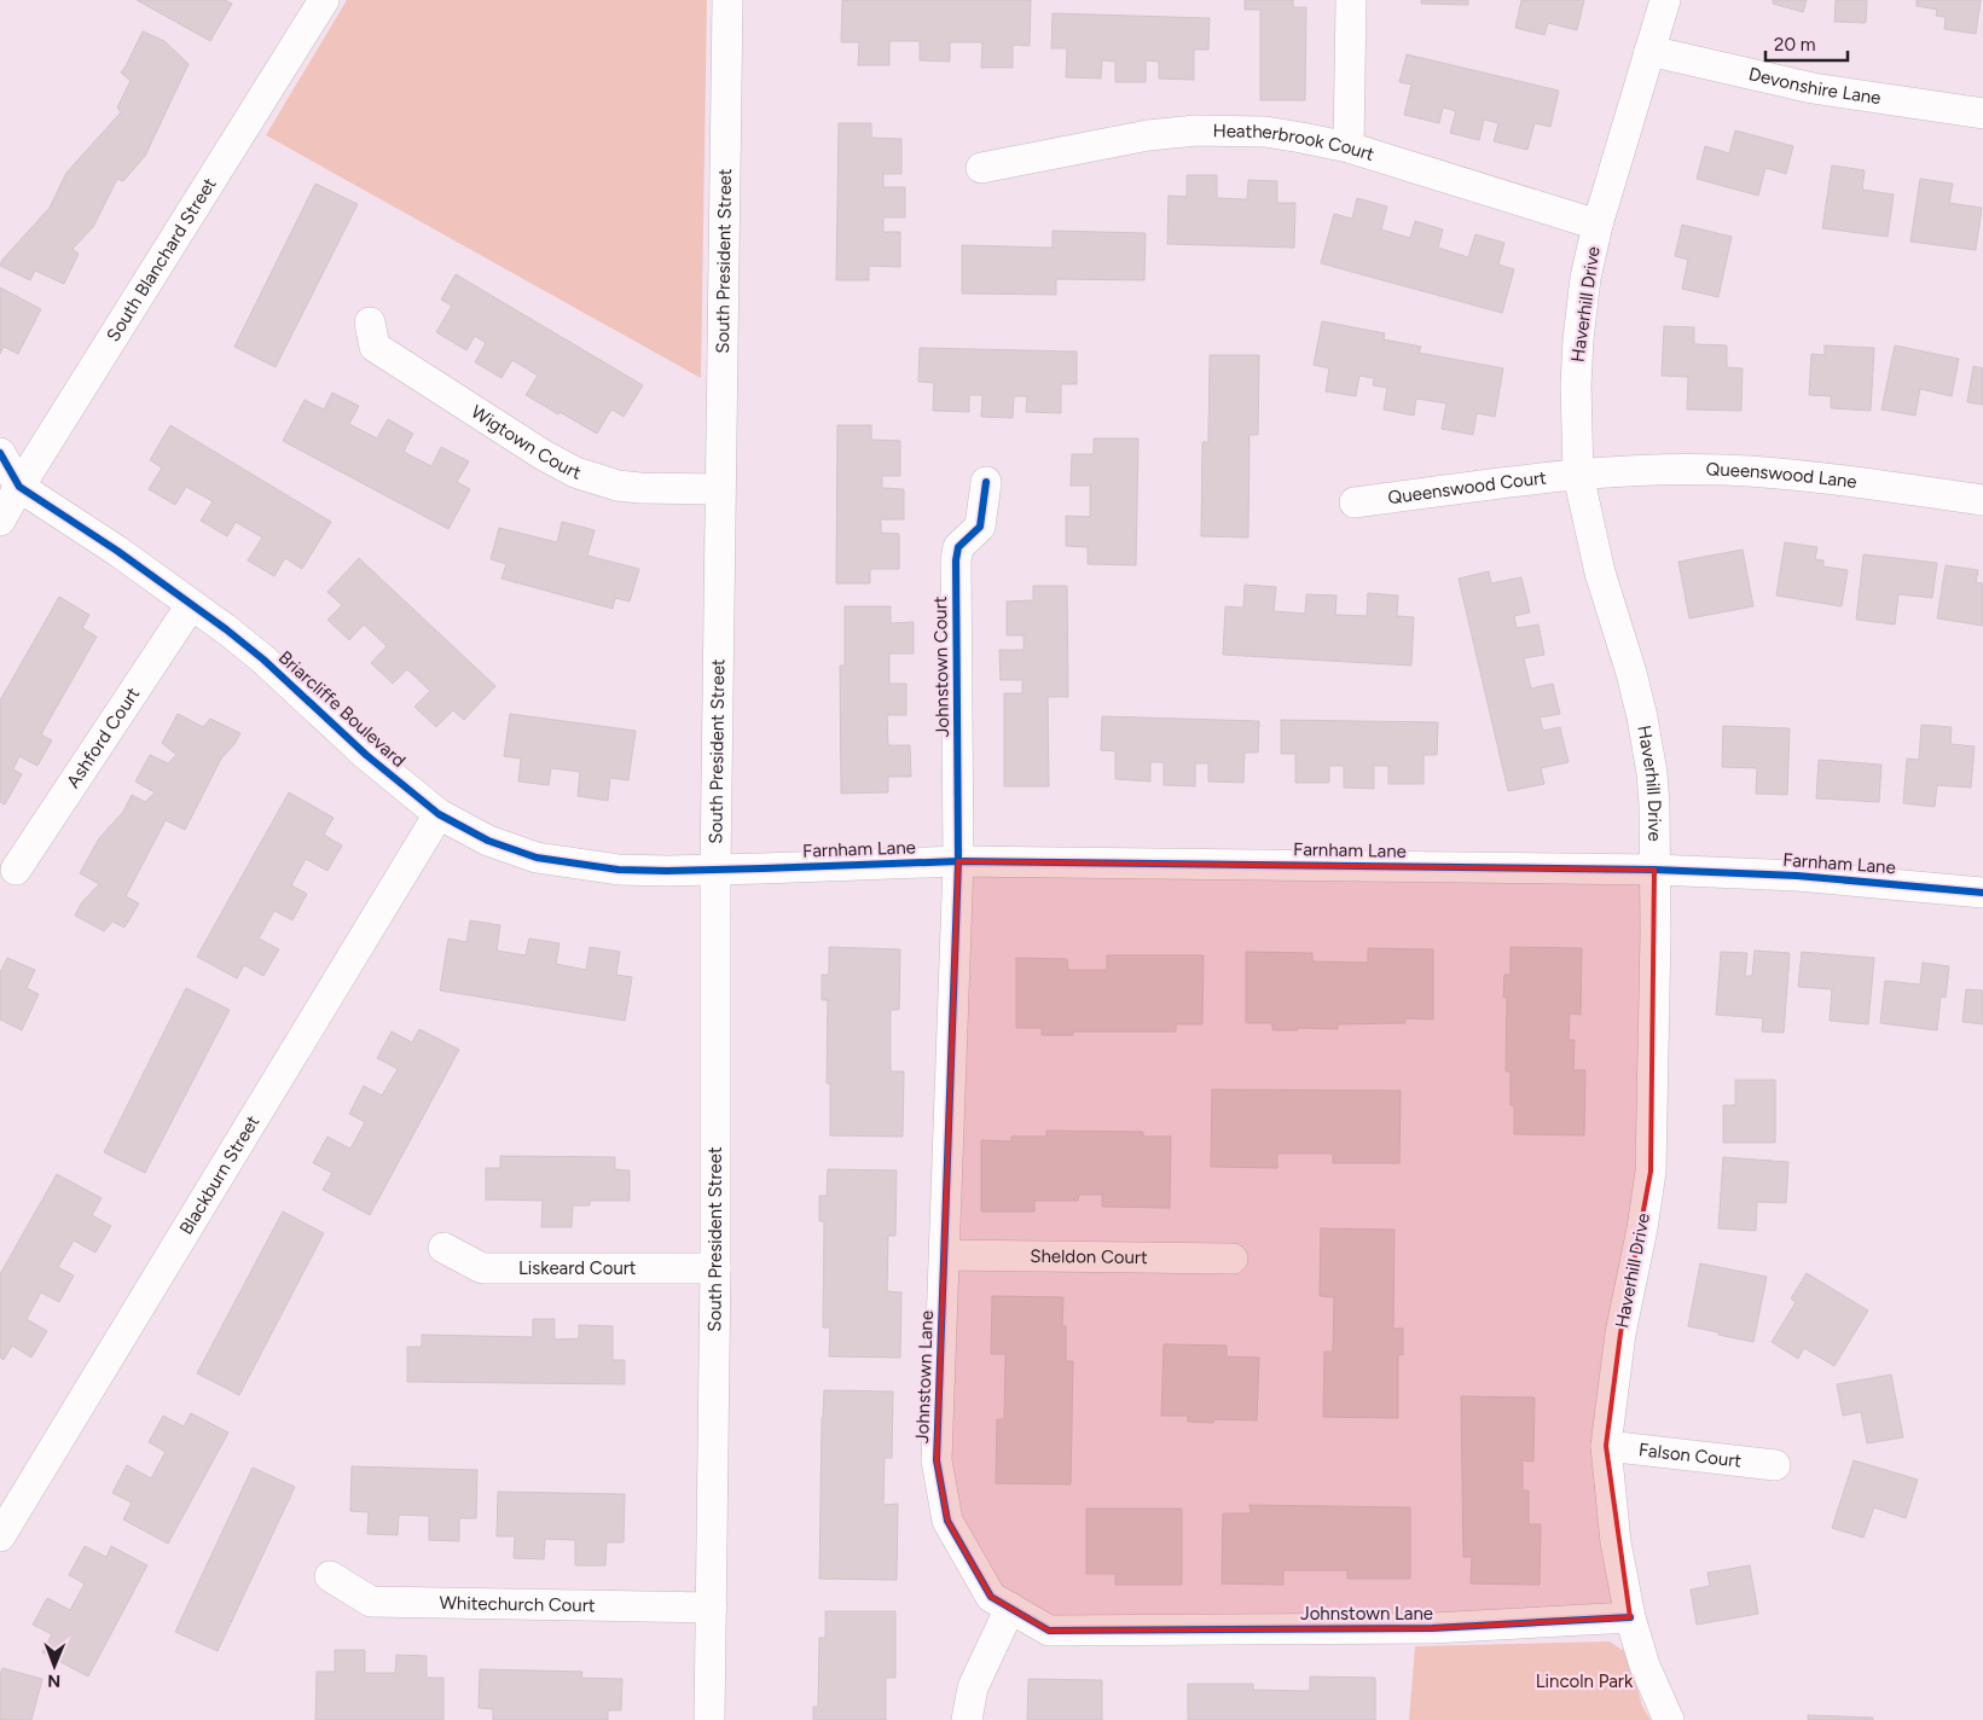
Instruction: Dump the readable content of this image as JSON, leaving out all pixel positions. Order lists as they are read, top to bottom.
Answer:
{
  "streets": {
    "street": [
      "Devonshire Lane",
      "Heatherbrook Court",
      "South Blanchard Street",
      "South President Street",
      "Haverhill Drive",
      "Wigtown Court",
      "Queenswood Lane",
      "Queenswood Court",
      "Johnstown Court",
      "Briarcliffe Boulevard",
      "Ashford Court",
      "Farnham Lane",
      "Blackburn Street",
      "Sheldon Court",
      "Liskeard Court",
      "Johnstown Lane",
      "Falson Court",
      "Whitechurch Court"
    ]
  },
  "crossings": [
    ["Devonshire Lane", "Haverhill Drive"],
    ["Heatherbrook Court", "Haverhill Drive"],
    ["South Blanchard Street", "Briarcliffe Boulevard"],
    ["South President Street", "Wigtown Court"],
    ["South President Street", "Briarcliffe Boulevard"],
    ["South President Street", "Farnham Lane"],
    ["South President Street", "Liskeard Court"],
    ["South President Street", "Whitechurch Court"],
    ["Haverhill Drive", "Queenswood Lane"],
    ["Haverhill Drive", "Queenswood Court"],
    ["Haverhill Drive", "Farnham Lane"],
    ["Haverhill Drive", "Johnstown Lane"],
    ["Haverhill Drive", "Falson Court"],
    ["Queenswood Lane", "Queenswood Court"],
    ["Johnstown Court", "Farnham Lane"],
    ["Johnstown Court", "Johnstown Lane"],
    ["Briarcliffe Boulevard", "Ashford Court"],
    ["Briarcliffe Boulevard", "Farnham Lane"],
    ["Briarcliffe Boulevard", "Blackburn Street"],
    ["Farnham Lane", "Johnstown Lane"],
    ["Sheldon Court", "Johnstown Lane"]
  ],
  "parks": ["Lincoln Park"],
  "scale_bar": "20 m",
  "north": "bottom"
}
